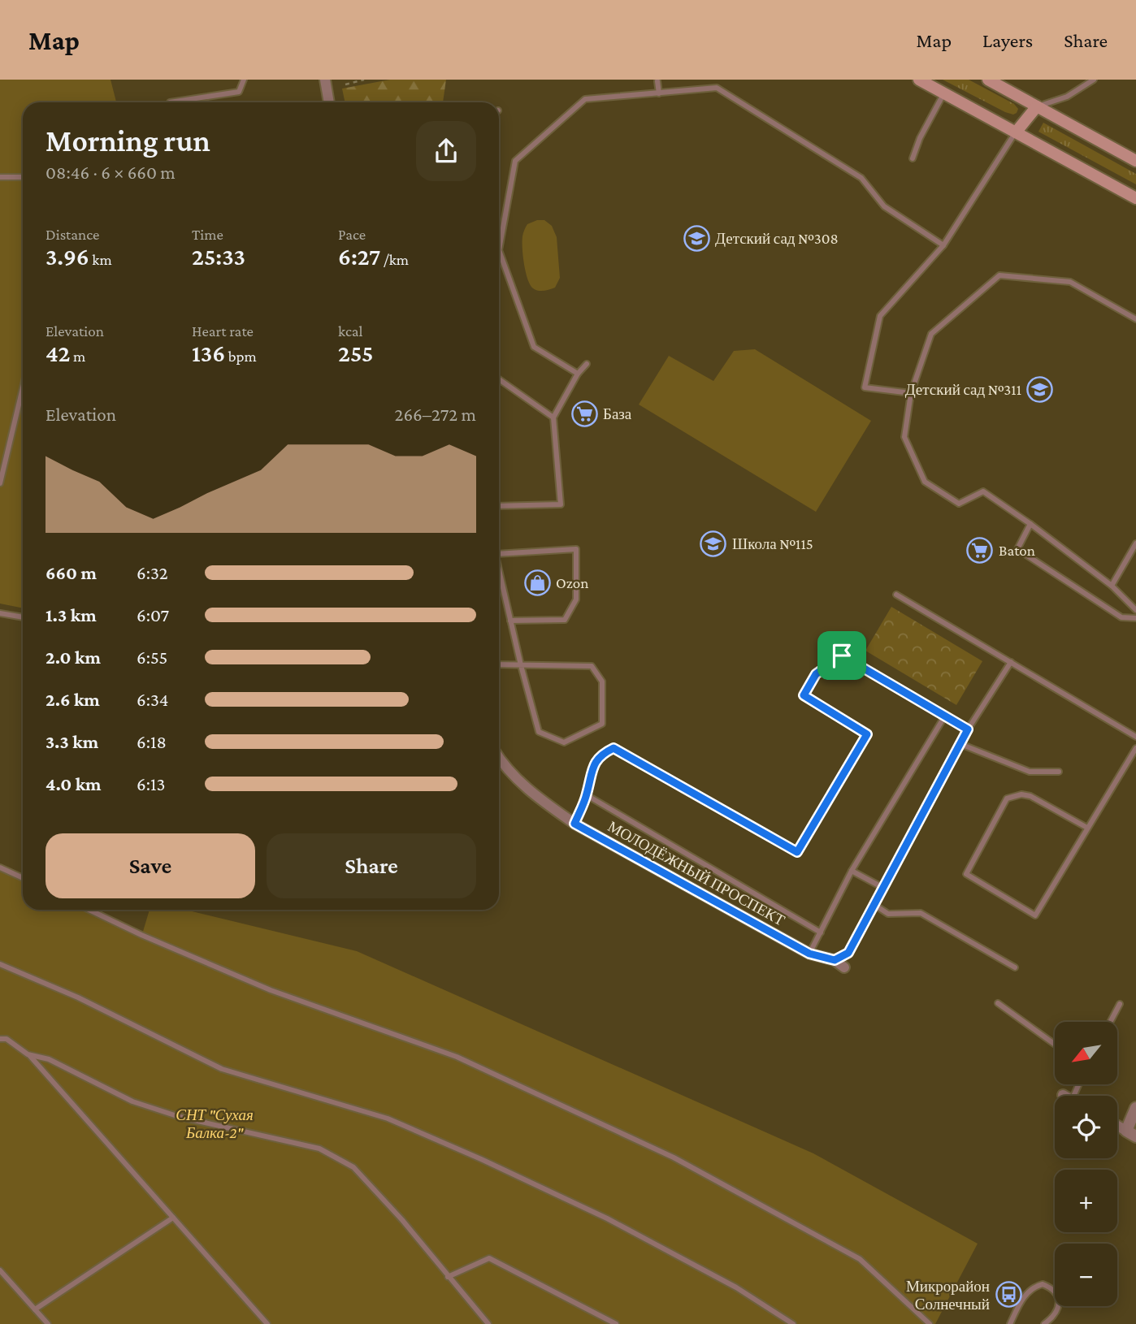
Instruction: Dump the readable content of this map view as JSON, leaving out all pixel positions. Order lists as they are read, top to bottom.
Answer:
{
  "streets": {
    "street": ["МОЛОДЁЖНЫЙ ПРОСПЕКТ"]
  },
  "parks": ["СНТ \"Сухая Балка-2\""],
  "places": {
    "school or university": ["Детский сад №308", "Детский сад №311", "Школа №115"],
    "supermarket": ["База", "Baton"],
    "shop": ["Ozon"],
    "bus stop": ["Микрорайон Солнечный"]
  },
  "north": "bottom left",
  "page": {
    "header": "Map",
    "nav": ["Map", "Layers", "Share"],
    "heading": ["Morning run", "08:46 · 6 × 660 m"],
    "stats": [
      ["Distance", "3.96 km"],
      ["Time", "25:33"],
      ["Pace", "6:27 /km"],
      ["Elevation", "42 m"],
      ["Heart rate", "136 bpm"],
      ["kcal", "255"]
    ],
    "chart": ["Elevation", "266–272 m"],
    "list": [
      {
        "name": "660 m",
        "note": "6:32"
      },
      {
        "name": "1.3 km",
        "note": "6:07"
      },
      {
        "name": "2.0 km",
        "note": "6:55"
      },
      {
        "name": "2.6 km",
        "note": "6:34"
      },
      {
        "name": "3.3 km",
        "note": "6:18"
      },
      {
        "name": "4.0 km",
        "note": "6:13"
      }
    ],
    "buttons": ["Save", "Share"],
    "map_buttons": ["+", "−"]
  }
}
